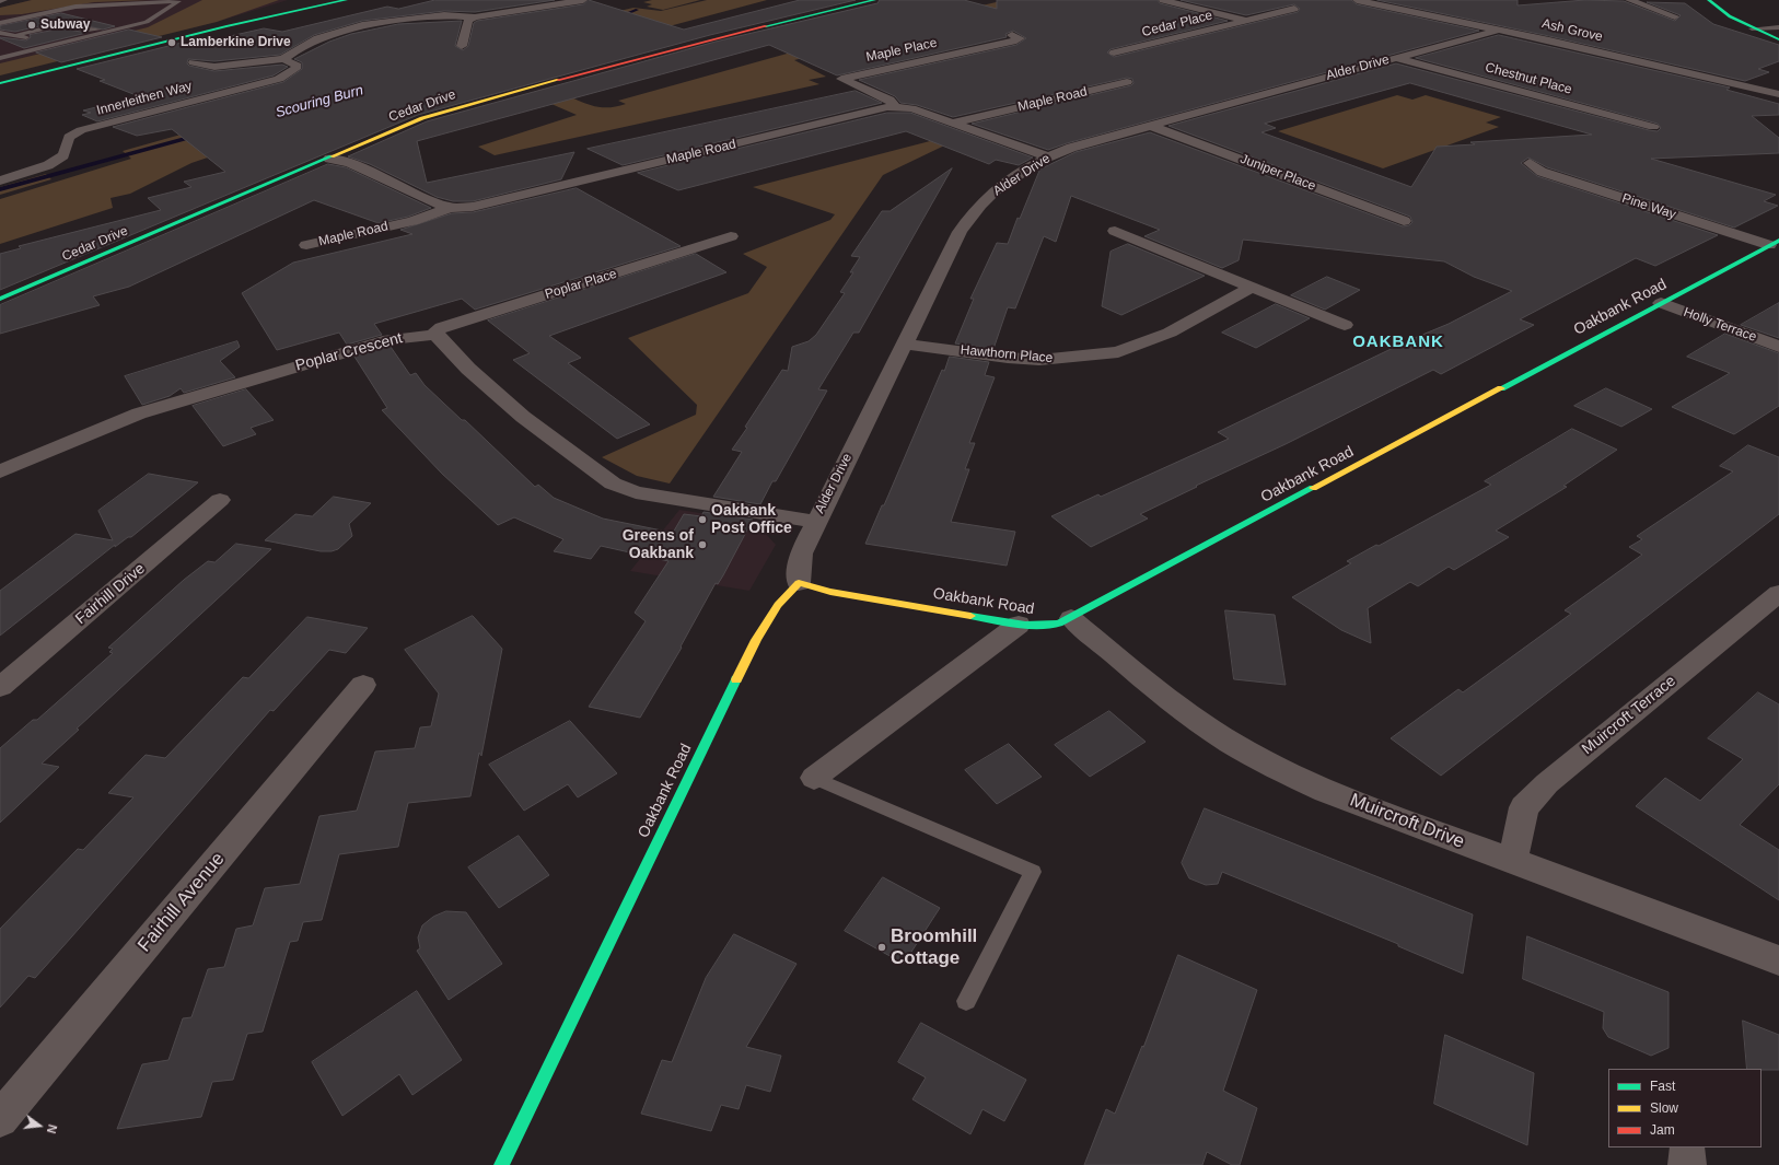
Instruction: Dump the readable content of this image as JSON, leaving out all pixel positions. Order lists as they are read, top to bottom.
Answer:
{
  "streets": {
    "street": [
      "Cedar Place",
      "Ash Grove",
      "Maple Place",
      "Alder Drive",
      "Chestnut Place",
      "Innerleithen Way",
      "Maple Road",
      "Cedar Drive",
      "Juniper Place",
      "Pine Way",
      "Poplar Place",
      "Oakbank Road",
      "Holly Terrace",
      "Poplar Crescent",
      "Hawthorn Place",
      "Fairhill Drive",
      "Muircroft Terrace",
      "Muircroft Drive",
      "Fairhill Avenue"
    ]
  },
  "crossings": [
    ["Ash Grove", "Alder Drive"],
    ["Maple Place", "Maple Road"],
    ["Alder Drive", "Chestnut Place"],
    ["Alder Drive", "Maple Road"],
    ["Alder Drive", "Juniper Place"],
    ["Alder Drive", "Oakbank Road"],
    ["Alder Drive", "Hawthorn Place"],
    ["Maple Road", "Cedar Drive"],
    ["Pine Way", "Oakbank Road"],
    ["Poplar Place", "Poplar Crescent"],
    ["Oakbank Road", "Holly Terrace"],
    ["Oakbank Road", "Muircroft Drive"],
    ["Muircroft Terrace", "Muircroft Drive"]
  ],
  "districts": ["OAKBANK"],
  "water": ["Scouring Burn"],
  "places": [
    "Subway",
    "Lamberkine Drive",
    "Oakbank Post Office",
    "Greens of Oakbank",
    "Broomhill Cottage"
  ],
  "legend": ["Fast", "Slow", "Jam"],
  "north": "right"
}
